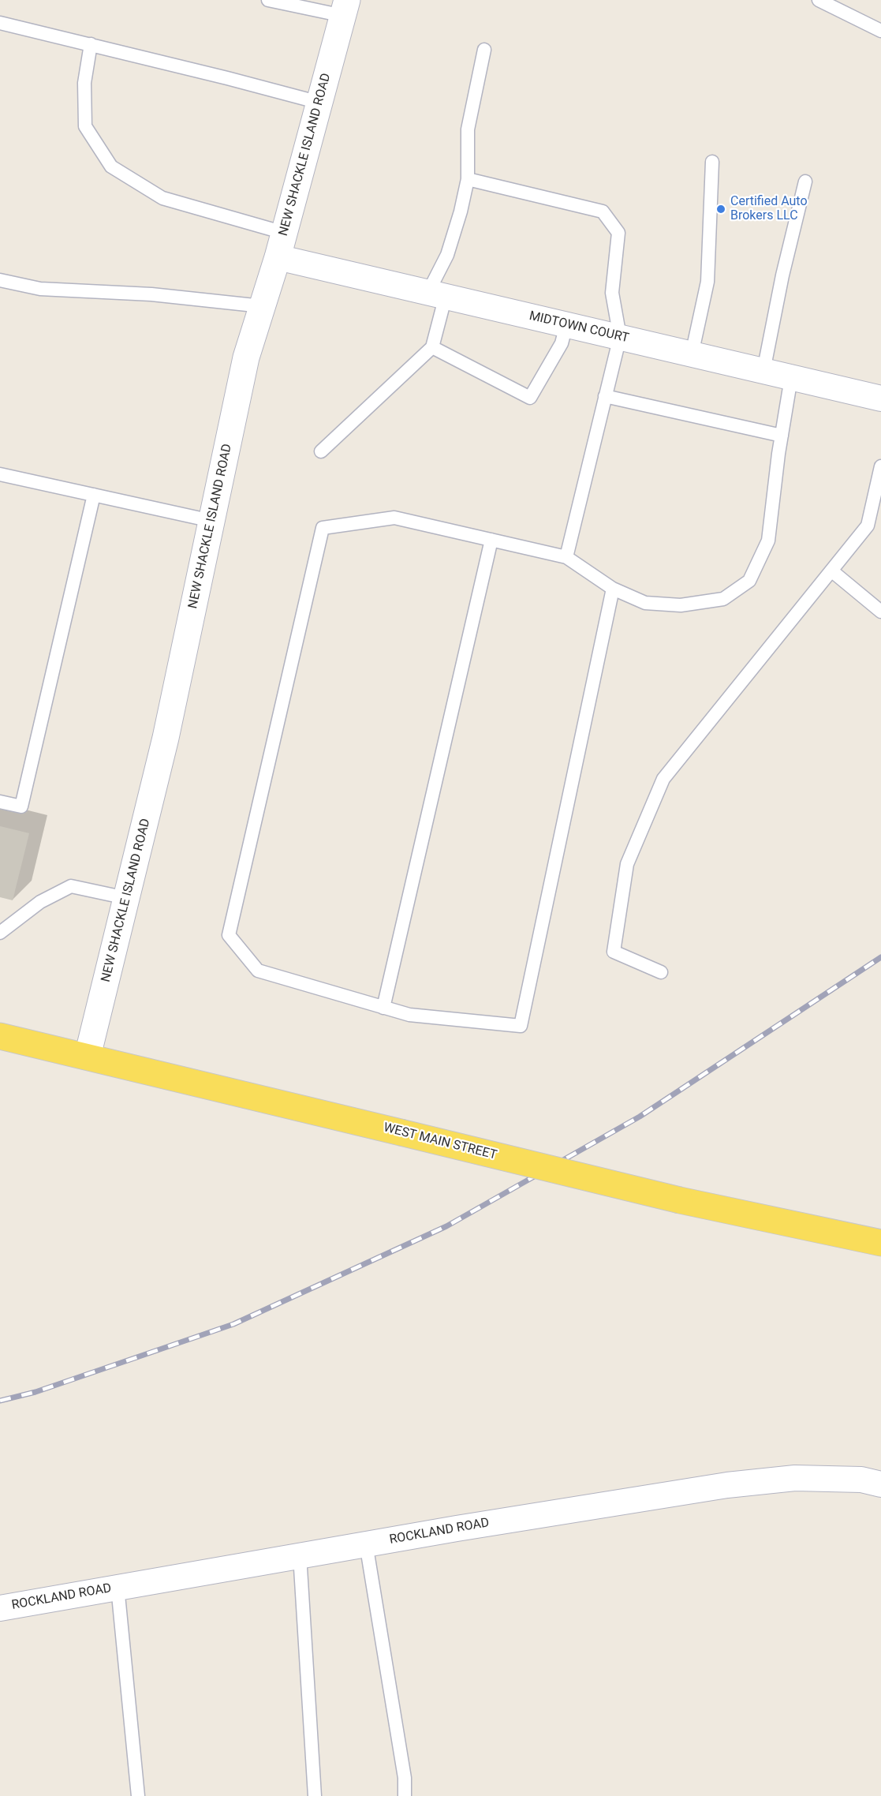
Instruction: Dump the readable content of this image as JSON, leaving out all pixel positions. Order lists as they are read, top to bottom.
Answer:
{
  "streets": {
    "main road": ["NEW SHACKLE ISLAND ROAD", "WEST MAIN STREET"],
    "street": ["MIDTOWN COURT", "ROCKLAND ROAD"]
  },
  "crossings": [
    ["NEW SHACKLE ISLAND ROAD", "MIDTOWN COURT"],
    ["NEW SHACKLE ISLAND ROAD", "WEST MAIN STREET"]
  ],
  "places": ["Certified Auto Brokers LLC"]
}
